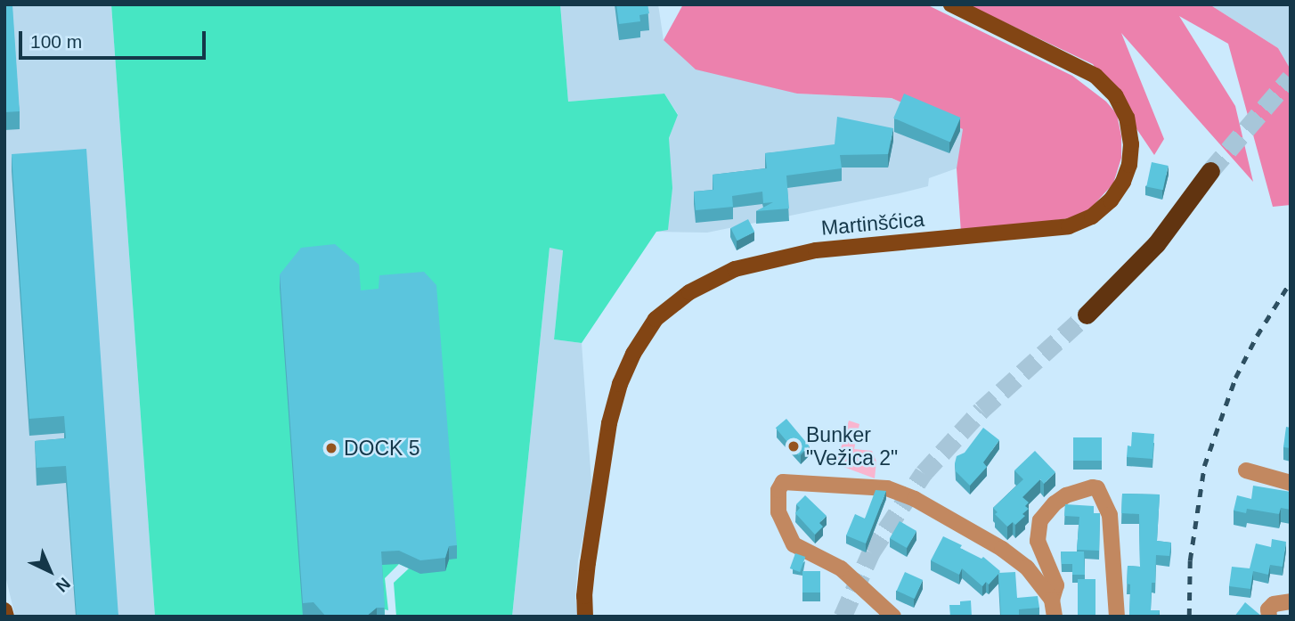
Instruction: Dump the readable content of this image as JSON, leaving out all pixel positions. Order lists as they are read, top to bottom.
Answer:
{
  "streets": {
    "main road": ["Martinšćica"]
  },
  "places": ["Bunker \"Vežica 2\"", "DOCK 5"],
  "scale_bar": "100 m",
  "north": "bottom right"
}
